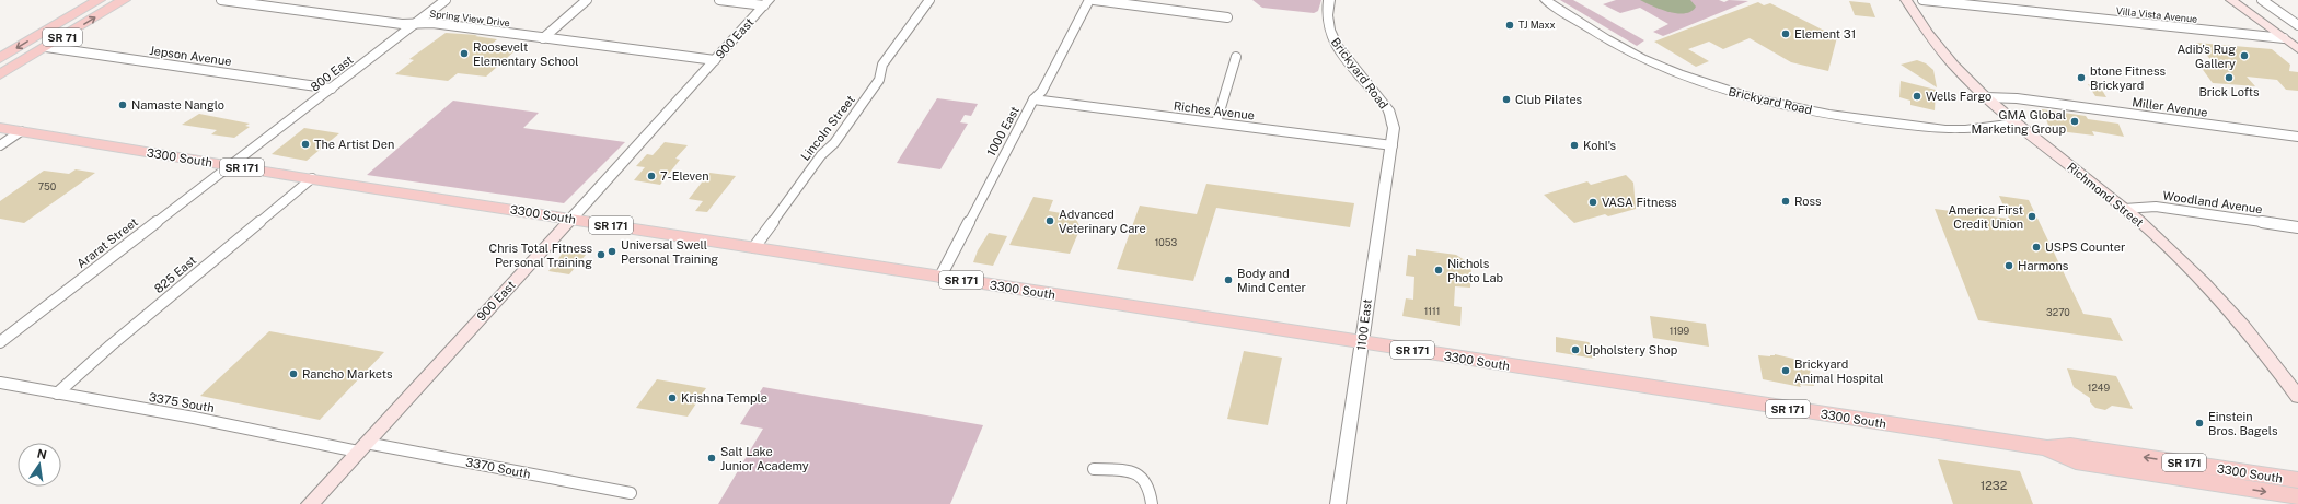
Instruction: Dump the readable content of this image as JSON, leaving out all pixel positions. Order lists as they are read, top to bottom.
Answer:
{
  "streets": {
    "main road": [
      "SR 71",
      "900 East",
      "3300 South",
      "SR 171",
      "Richmond Street"
    ],
    "street": [
      "Villa Vista Avenue",
      "Spring View Drive",
      "Jepson Avenue",
      "800 East",
      "Brickyard Road",
      "Miller Avenue",
      "Riches Avenue",
      "Lincoln Street",
      "1000 East",
      "Woodland Avenue",
      "Ararat Street",
      "825 East",
      "1100 East",
      "3375 South",
      "3370 South"
    ]
  },
  "crossings": [
    ["Spring View Drive", "900 East"],
    ["Spring View Drive", "800 East"],
    ["SR 71", "Jepson Avenue"],
    ["900 East", "3300 South"],
    ["900 East", "3375 South"],
    ["900 East", "3370 South"],
    ["Jepson Avenue", "800 East"],
    ["800 East", "3300 South"],
    ["800 East", "Ararat Street"],
    ["Brickyard Road", "Riches Avenue"],
    ["Brickyard Road", "Richmond Street"],
    ["Brickyard Road", "1100 East"],
    ["Miller Avenue", "Richmond Street"],
    ["Riches Avenue", "1000 East"],
    ["Riches Avenue", "1100 East"],
    ["Lincoln Street", "3300 South"],
    ["1000 East", "3300 South"],
    ["3300 South", "Ararat Street"],
    ["3300 South", "825 East"],
    ["3300 South", "1100 East"],
    ["Richmond Street", "Woodland Avenue"],
    ["825 East", "3375 South"],
    ["3375 South", "3370 South"]
  ],
  "places": [
    "TJ Maxx",
    "Element 31",
    "Roosevelt Elementary School",
    "Adib's Rug Gallery",
    "btone Fitness Brickyard",
    "Brick Lofts",
    "Wells Fargo",
    "Club Pilates",
    "Namaste Nanglo",
    "GMA Global Marketing Group",
    "The Artist Den",
    "Kohl's",
    "7-Eleven",
    "Ross",
    "VASA Fitness",
    "America First Credit Union",
    "Advanced Veterinary Care",
    "USPS Counter",
    "Universal Swell Personal Training",
    "Chris Total Fitness Personal Training",
    "Harmons",
    "Nichols Photo Lab",
    "Body and Mind Center",
    "Upholstery Shop",
    "Brickyard Animal Hospital",
    "Rancho Markets",
    "Krishna Temple",
    "Einstein Bros. Bagels",
    "Salt Lake Junior Academy"
  ],
  "house_numbers": [
    "750",
    "1053",
    "1111",
    "3270",
    "1199",
    "1249",
    "1232"
  ],
  "north": "top"
}
